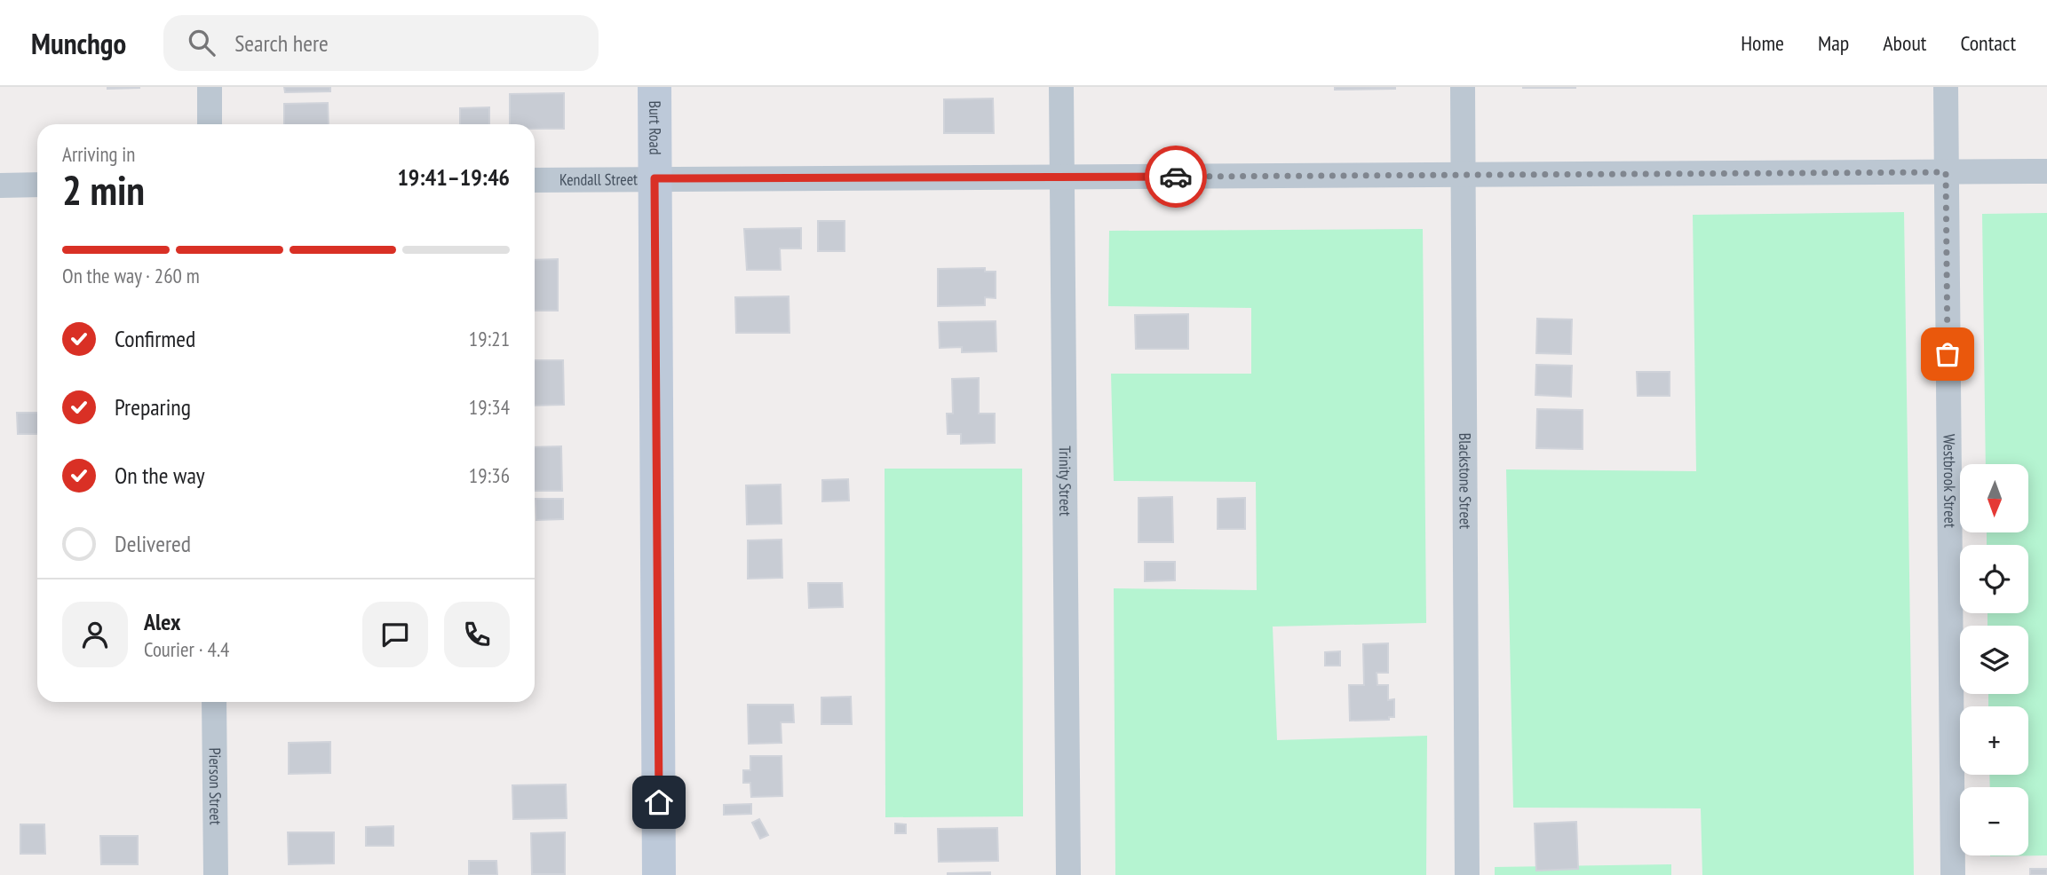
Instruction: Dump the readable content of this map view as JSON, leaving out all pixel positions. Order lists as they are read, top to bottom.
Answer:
{
  "streets": {
    "street": [
      "Burt Road",
      "Kendall Street",
      "Trinity Street",
      "Blackstone Street",
      "Westbrook Street",
      "Pierson Street"
    ]
  },
  "crossings": [
    ["Burt Road", "Kendall Street"],
    ["Kendall Street", "Trinity Street"],
    ["Kendall Street", "Blackstone Street"],
    ["Kendall Street", "Westbrook Street"]
  ],
  "north": "bottom",
  "page": {
    "header": "Munchgo",
    "search": "Search here",
    "nav": [
      "Home",
      "Map",
      "About",
      "Contact"
    ],
    "heading": ["2 min", "Arriving in", "19:41–19:46"],
    "panel": ["Alex", "Courier · 4.4"],
    "bar": "On the way · 260 m",
    "list": [
      ["Confirmed", "19:21"],
      ["Preparing", "19:34"],
      ["On the way", "19:36"],
      "Delivered"
    ],
    "map_buttons": ["+", "−"]
  }
}
